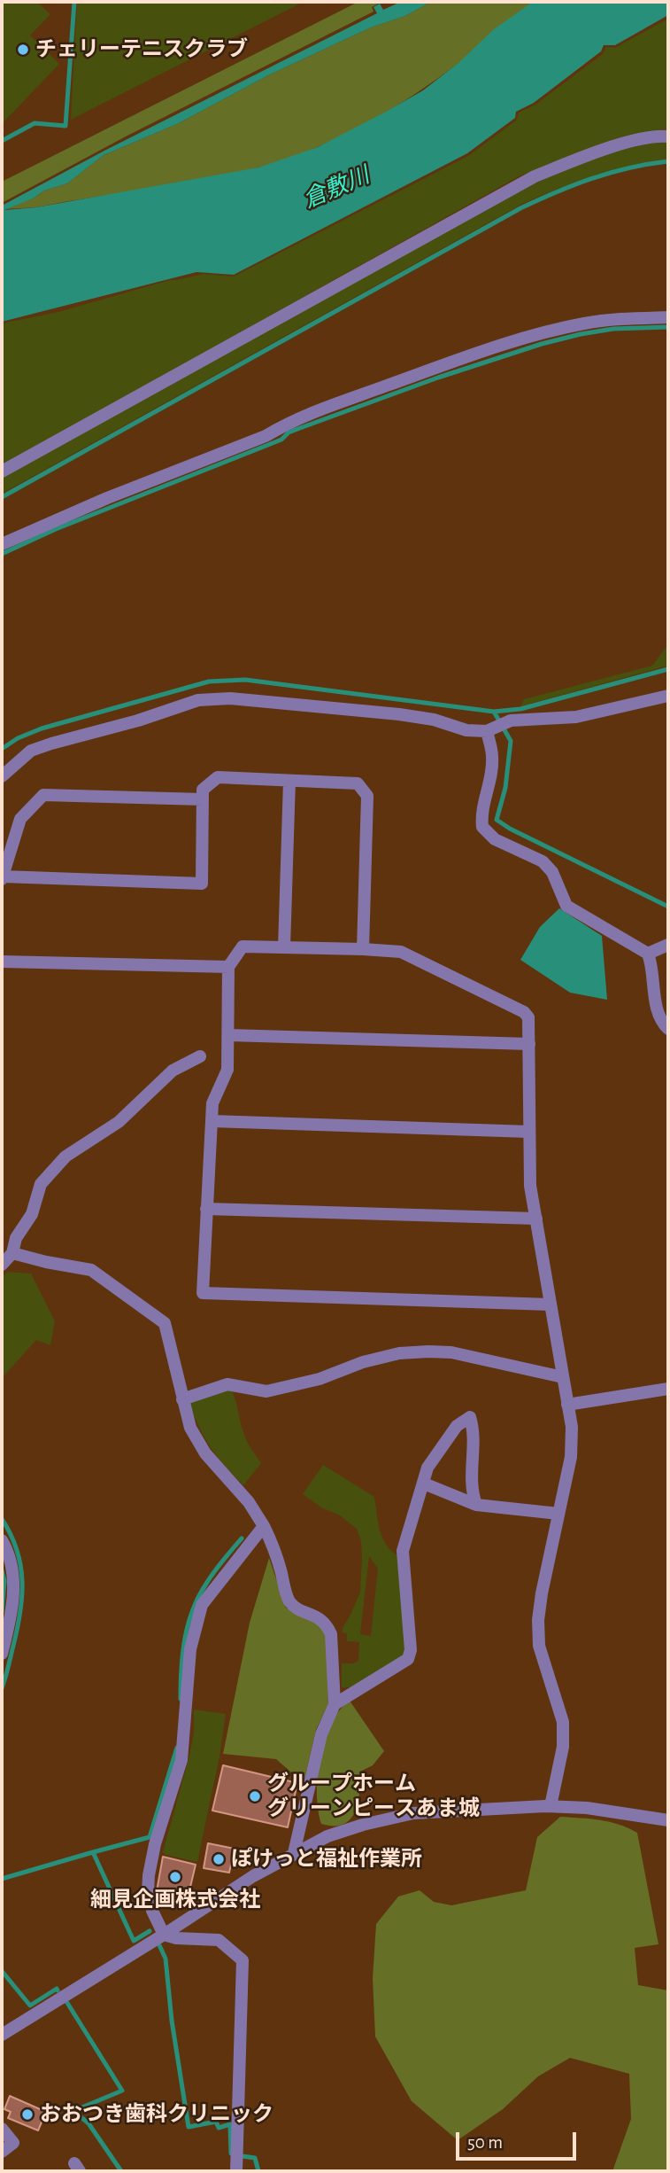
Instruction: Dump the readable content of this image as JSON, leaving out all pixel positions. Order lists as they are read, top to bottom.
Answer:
{
  "water": ["倉敷川"],
  "places": [
    "チェリーテニスクラブ",
    "グループホーム グリーンピースあま城",
    "ぽけっと福祉作業所",
    "細見企画株式会社",
    "おおつき歯科クリニック"
  ],
  "scale_bar": "50 m"
}
